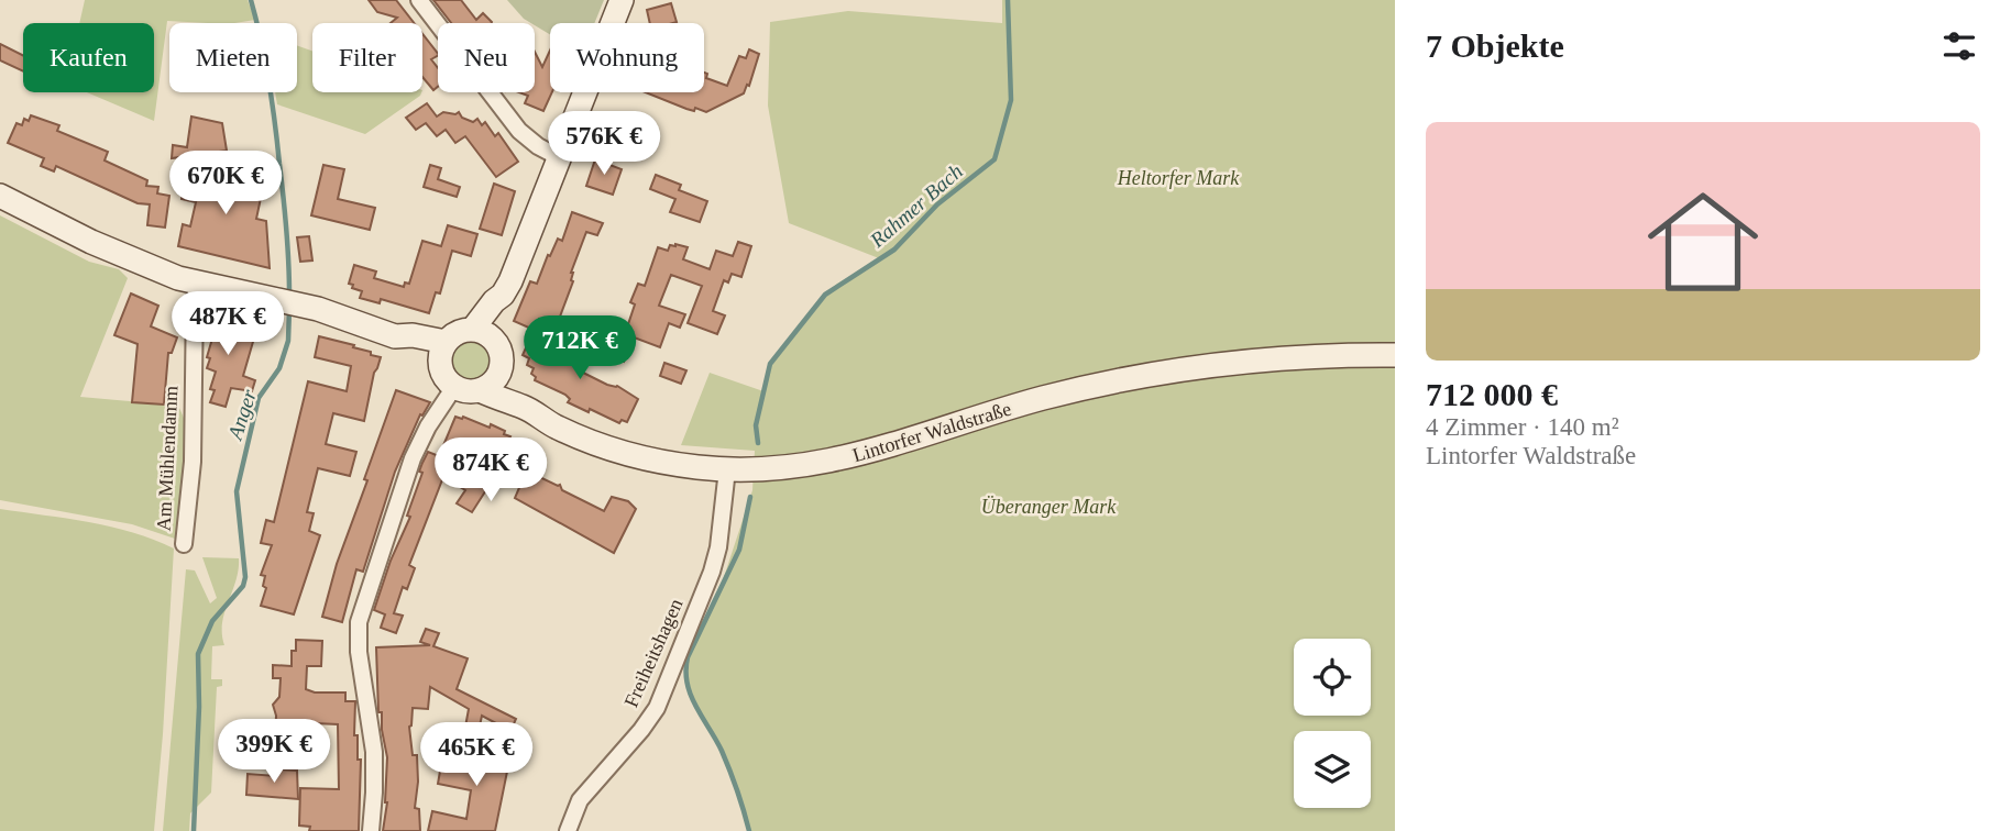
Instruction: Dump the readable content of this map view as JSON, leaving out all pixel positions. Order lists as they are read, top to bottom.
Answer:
{
  "streets": {
    "main road": ["Lintorfer Waldstraße"],
    "street": ["Am Mühlendamm", "Freiheitshagen"]
  },
  "crossings": [
    ["Lintorfer Waldstraße", "Freiheitshagen"]
  ],
  "water": ["Rahmer Bach", "Anger"],
  "parks": ["Heltorfer Mark", "Überanger Mark"],
  "page": {
    "heading": "7 Objekte",
    "chip": [
      "Kaufen",
      "Mieten",
      "Filter",
      "Neu",
      "Wohnung"
    ],
    "list": [
      {
        "name": "712 000 €",
        "note": "4 Zimmer · 140 m² · Lintorfer Waldstraße"
      }
    ],
    "price": [
      "576K €",
      "670K €",
      "487K €",
      "712K €",
      "874K €",
      "399K €",
      "465K €"
    ]
  }
}
